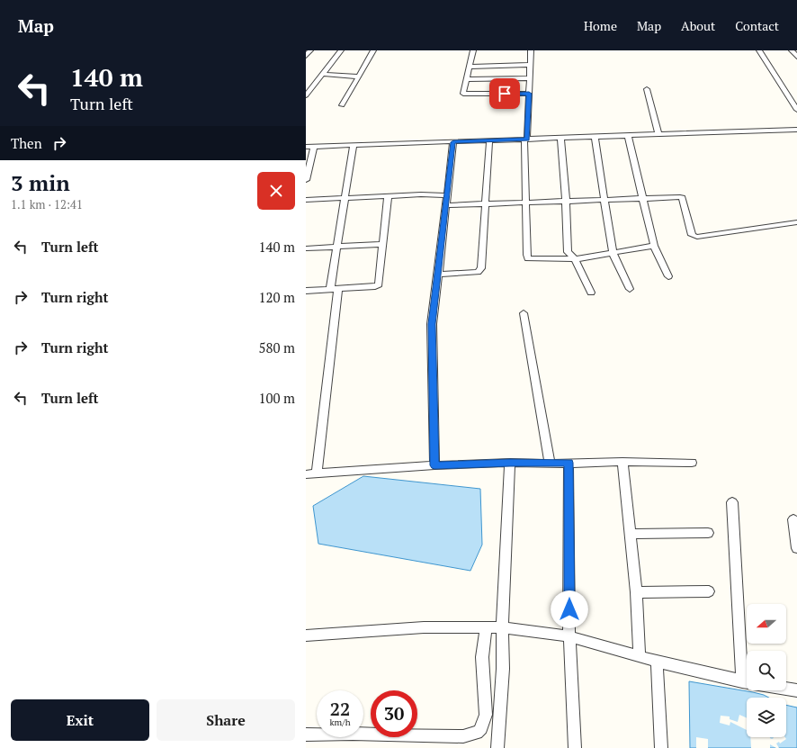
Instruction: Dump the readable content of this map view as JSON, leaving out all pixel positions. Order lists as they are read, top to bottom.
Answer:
{
  "north": "left",
  "page": {
    "header": "Map",
    "nav": [
      "Home",
      "Map",
      "About",
      "Contact"
    ],
    "turn": ["140 m", "Turn left"],
    "then": "Then",
    "heading": ["3 min", "1.1 km · 12:41"],
    "list": [
      {
        "name": "Turn left",
        "value": "140 m"
      },
      {
        "name": "Turn right",
        "value": "120 m"
      },
      {
        "name": "Turn right",
        "value": "580 m"
      },
      {
        "name": "Turn left",
        "value": "100 m"
      }
    ],
    "speed": "22 km/h",
    "limit": "30",
    "buttons": ["Exit", "Share"]
  }
}
